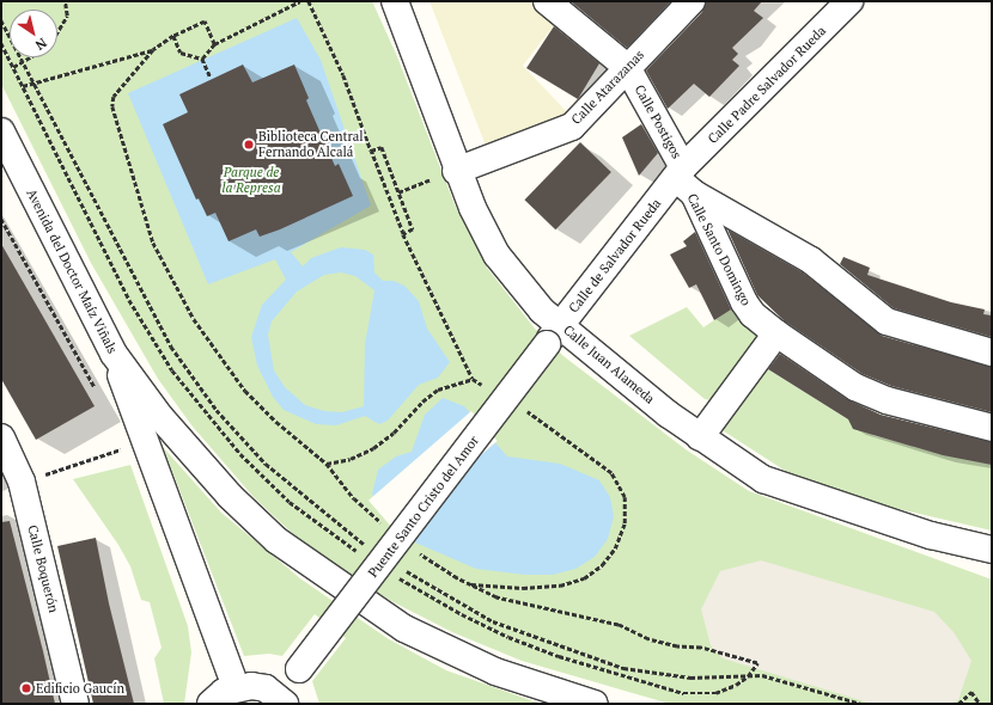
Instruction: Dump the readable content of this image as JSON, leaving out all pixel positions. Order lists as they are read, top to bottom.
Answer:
{
  "streets": {
    "street": [
      "Calle Padre Salvador Rueda",
      "Calle Atarazanas",
      "Calle Postigos",
      "Calle Santo Domingo",
      "Calle de Salvador Rueda",
      "Avenida del Doctor Maíz Viñals",
      "Calle Juan Alameda",
      "Puente Santo Cristo del Amor",
      "Calle Boquerón"
    ]
  },
  "crossings": [
    ["Calle Padre Salvador Rueda", "Calle Postigos"],
    ["Calle Padre Salvador Rueda", "Calle Santo Domingo"],
    ["Calle Padre Salvador Rueda", "Calle de Salvador Rueda"],
    ["Calle Atarazanas", "Calle Postigos"],
    ["Calle Atarazanas", "Calle Juan Alameda"],
    ["Calle Postigos", "Calle Santo Domingo"],
    ["Calle Postigos", "Calle de Salvador Rueda"],
    ["Calle Santo Domingo", "Calle de Salvador Rueda"],
    ["Calle de Salvador Rueda", "Calle Juan Alameda"],
    ["Calle de Salvador Rueda", "Puente Santo Cristo del Amor"],
    ["Calle Juan Alameda", "Puente Santo Cristo del Amor"]
  ],
  "parks": ["Parque de la Represa"],
  "places": ["Biblioteca Central Fernando Alcalá", "Edificio Gaucín"],
  "north": "bottom right"
}
